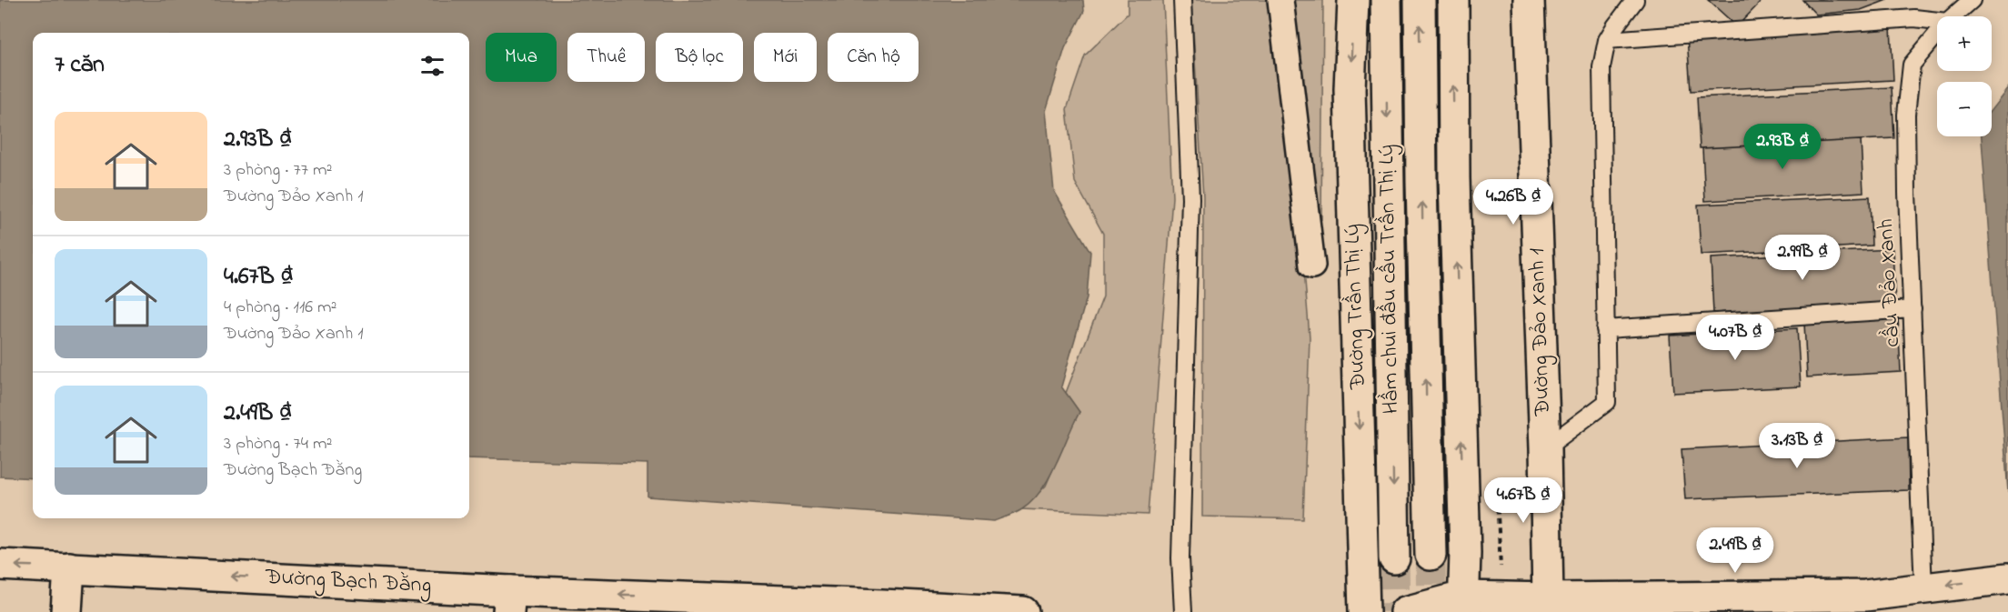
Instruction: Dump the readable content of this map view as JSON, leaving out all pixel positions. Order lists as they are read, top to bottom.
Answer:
{
  "streets": {
    "main road": [
      "Hầm chui đầu cầu Trần Thị Lý",
      "Đường Trần Thị Lý",
      "Đường Đảo Xanh 1",
      "Đường Bạch Đằng"
    ],
    "lane": ["cầu Đảo Xanh"]
  },
  "one_way": ["Đường Bạch Đằng"],
  "page": {
    "map_buttons": ["+", "−"],
    "chip": [
      "Mua",
      "Thuê",
      "Bộ lọc",
      "Mới",
      "Căn hộ"
    ],
    "heading": "7 căn",
    "list": [
      {
        "name": "2.93B ₫",
        "note": "3 phòng · 77 m² · Đường Đảo Xanh 1"
      },
      {
        "name": "4.67B ₫",
        "note": "4 phòng · 116 m² · Đường Đảo Xanh 1"
      },
      {
        "name": "2.49B ₫",
        "note": "3 phòng · 74 m² · Đường Bạch Đằng"
      }
    ],
    "price": [
      "2.93B ₫",
      "4.26B ₫",
      "2.99B ₫",
      "4.07B ₫",
      "3.13B ₫",
      "4.67B ₫",
      "2.49B ₫"
    ]
  }
}
